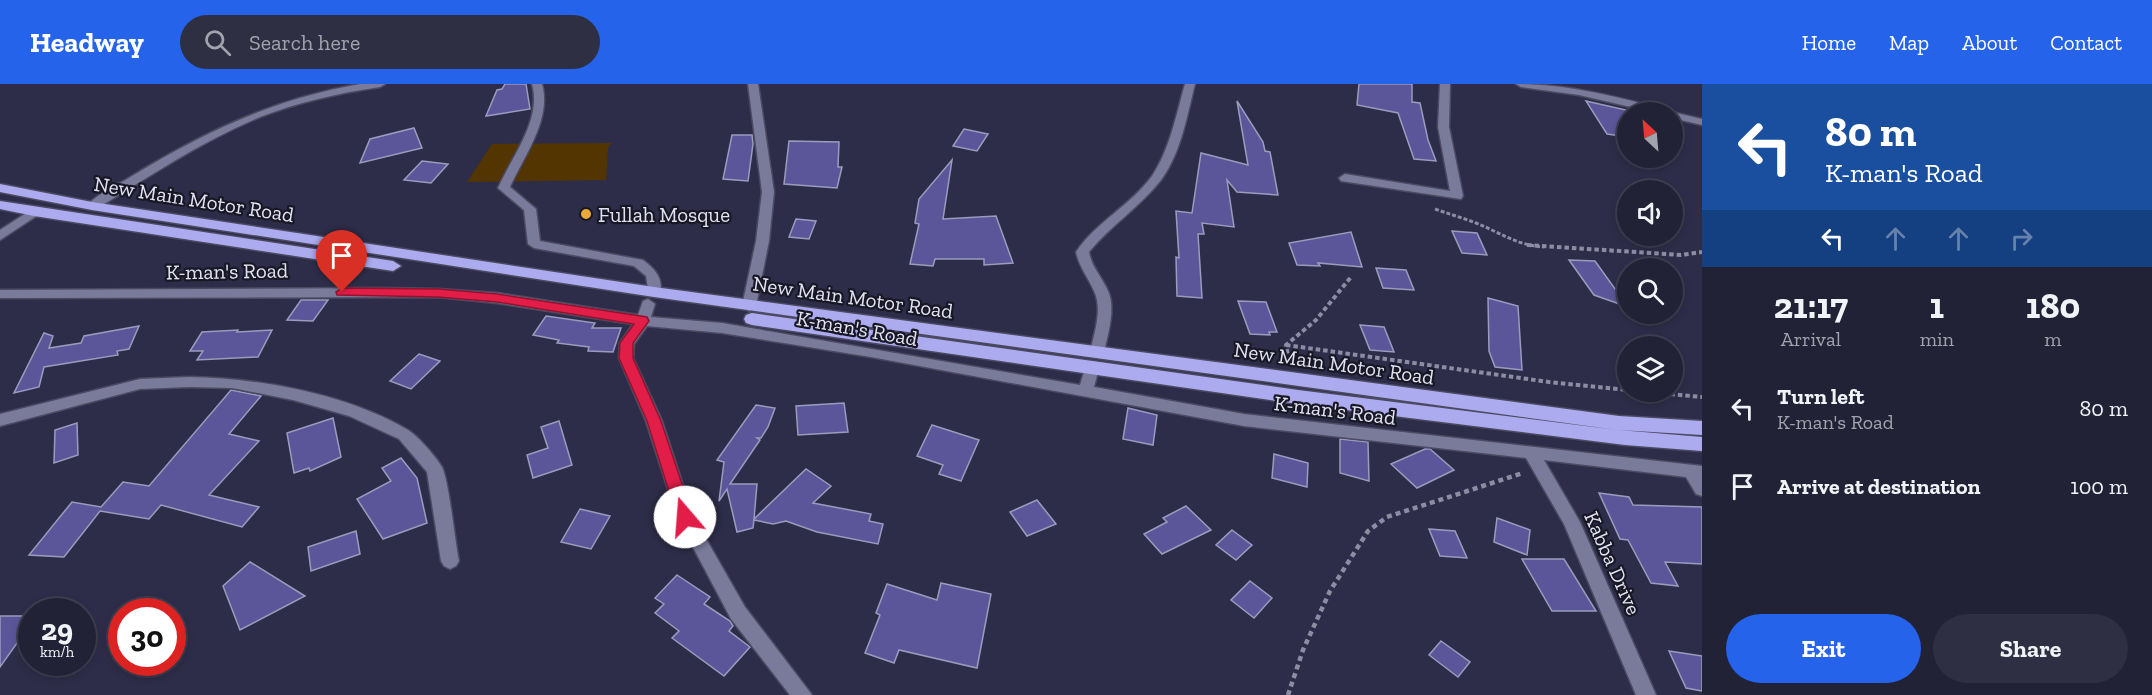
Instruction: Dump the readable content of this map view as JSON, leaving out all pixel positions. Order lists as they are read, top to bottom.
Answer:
{
  "streets": {
    "highway": ["New Main Motor Road"],
    "street": ["K-man's Road", "Kabba Drive"]
  },
  "crossings": [
    ["New Main Motor Road", "K-man's Road"],
    ["K-man's Road", "Kabba Drive"]
  ],
  "places": ["Fullah Mosque"],
  "north": "top left",
  "page": {
    "header": "Headway",
    "search": "Search here",
    "nav": [
      "Home",
      "Map",
      "About",
      "Contact"
    ],
    "turn": ["80 m", "K-man's Road"],
    "eta": [
      "21:17",
      "Arrival",
      "1",
      "min",
      "180",
      "m"
    ],
    "list": [
      {
        "name": "Turn left",
        "note": "K-man's Road",
        "value": "80 m"
      },
      {
        "name": "Arrive at destination",
        "value": "100 m"
      }
    ],
    "speed": "29 km/h",
    "limit": "30",
    "buttons": ["Exit", "Share"]
  }
}
